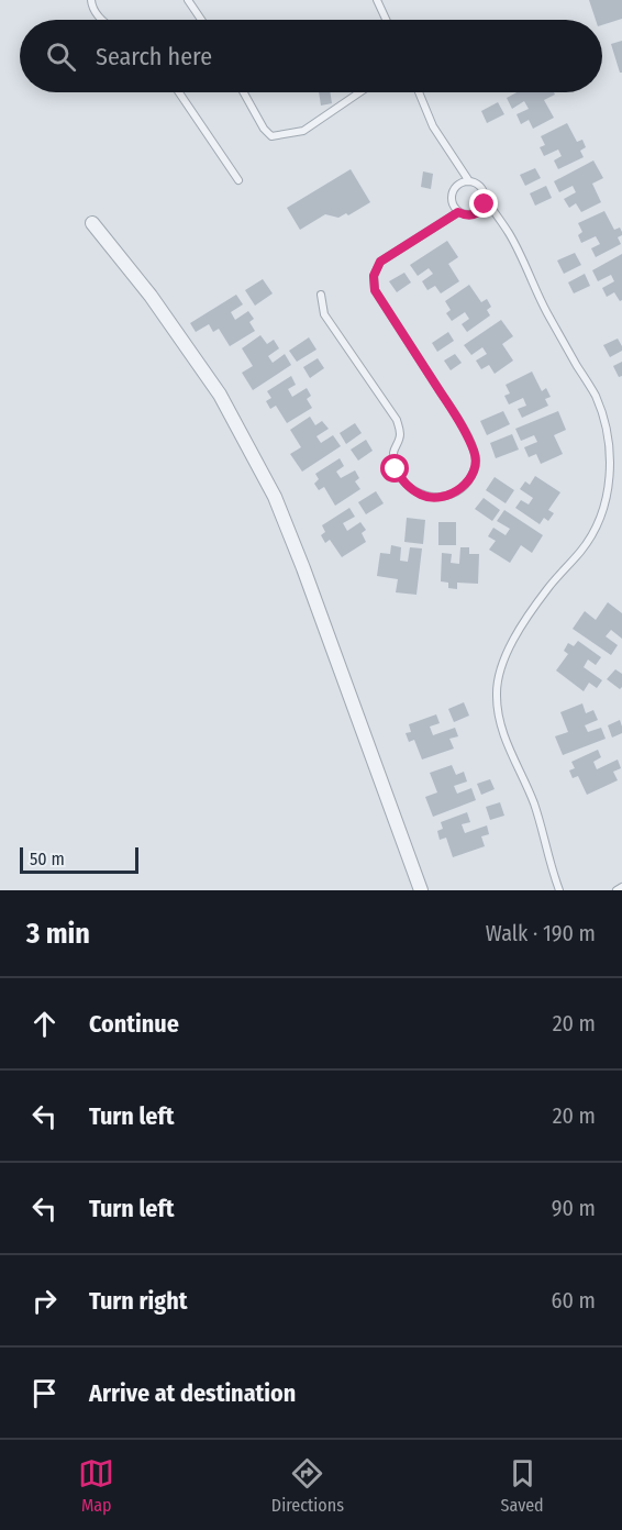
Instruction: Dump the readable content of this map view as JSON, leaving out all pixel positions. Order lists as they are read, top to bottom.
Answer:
{
  "scale_bar": "50 m",
  "page": {
    "search": "Search here",
    "scale": "50 m",
    "heading": ["3 min", "Walk · 190 m"],
    "list": [
      ["Continue", "20 m"],
      ["Turn left", "20 m"],
      ["Turn left", "90 m"],
      ["Turn right", "60 m"],
      "Arrive at destination"
    ],
    "nav": ["Map", "Directions", "Saved"]
  }
}
